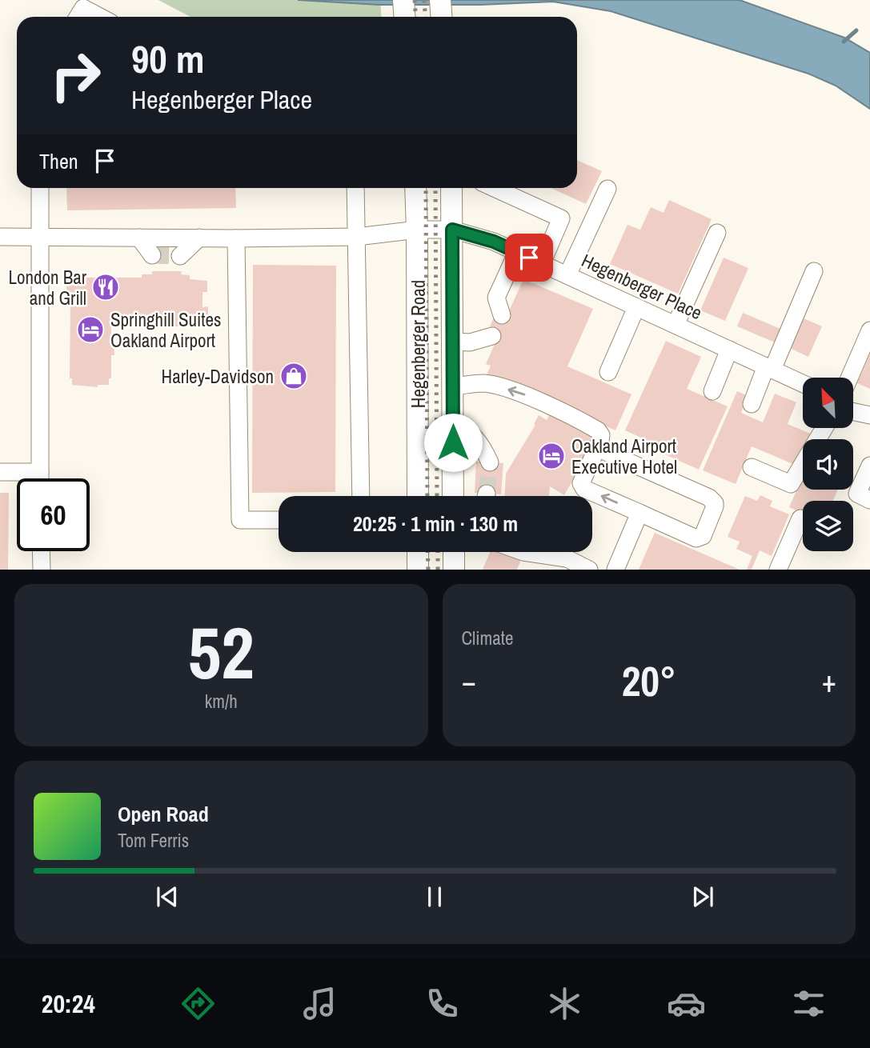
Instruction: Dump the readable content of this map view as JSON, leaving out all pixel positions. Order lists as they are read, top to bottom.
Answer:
{
  "streets": {
    "main road": ["Hegenberger Road"],
    "street": ["Hegenberger Place"]
  },
  "crossings": [
    ["Hegenberger Place", "Hegenberger Road"]
  ],
  "places": {
    "restaurant": ["London Bar and Grill"],
    "hotel": ["Springhill Suites Oakland Airport", "Oakland Airport Executive Hotel"],
    "shop": ["Harley-Davidson"]
  },
  "north": "top left",
  "page": {
    "turn": ["90 m", "Hegenberger Place"],
    "then": "Then",
    "limit": "60",
    "trip": "20:25 · 1 min · 130 m",
    "tile": [
      ["52", "km/h"],
      "Climate"
    ],
    "heat": ["−", "20°", "+"],
    "song": ["Open Road", "Tom Ferris"],
    "tabs": "20:24"
  }
}
